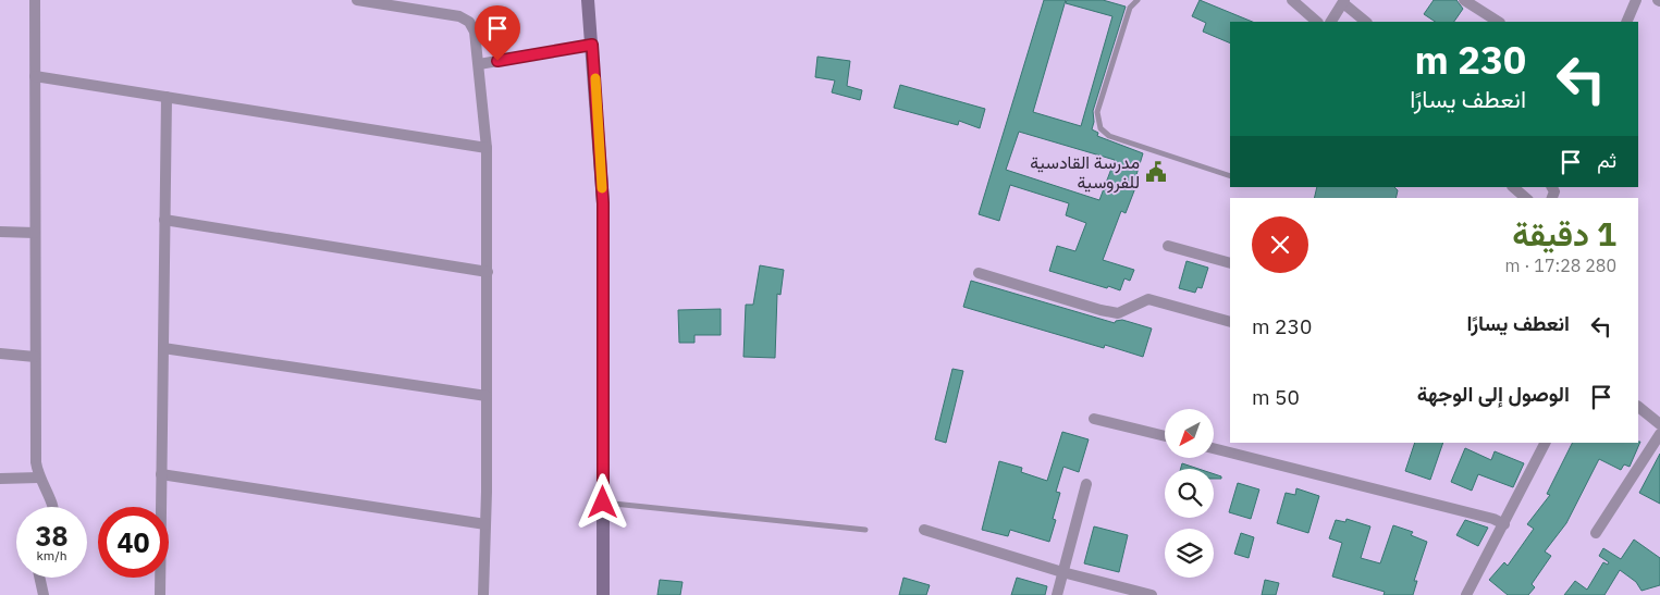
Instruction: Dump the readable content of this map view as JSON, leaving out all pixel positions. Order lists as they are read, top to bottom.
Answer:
{
  "places": {
    "public building": ["مدرسة القادسية للفروسية"]
  },
  "north": "bottom left",
  "page": {
    "turn": ["230 m", "انعطف يسارًا"],
    "then": "ثم",
    "heading": ["1 دقيقة", "280 m · 17:28"],
    "list": [
      {
        "name": "انعطف يسارًا",
        "value": "230 m"
      },
      {
        "name": "الوصول إلى الوجهة",
        "value": "50 m"
      }
    ],
    "speed": "38 km/h",
    "limit": "40"
  }
}
